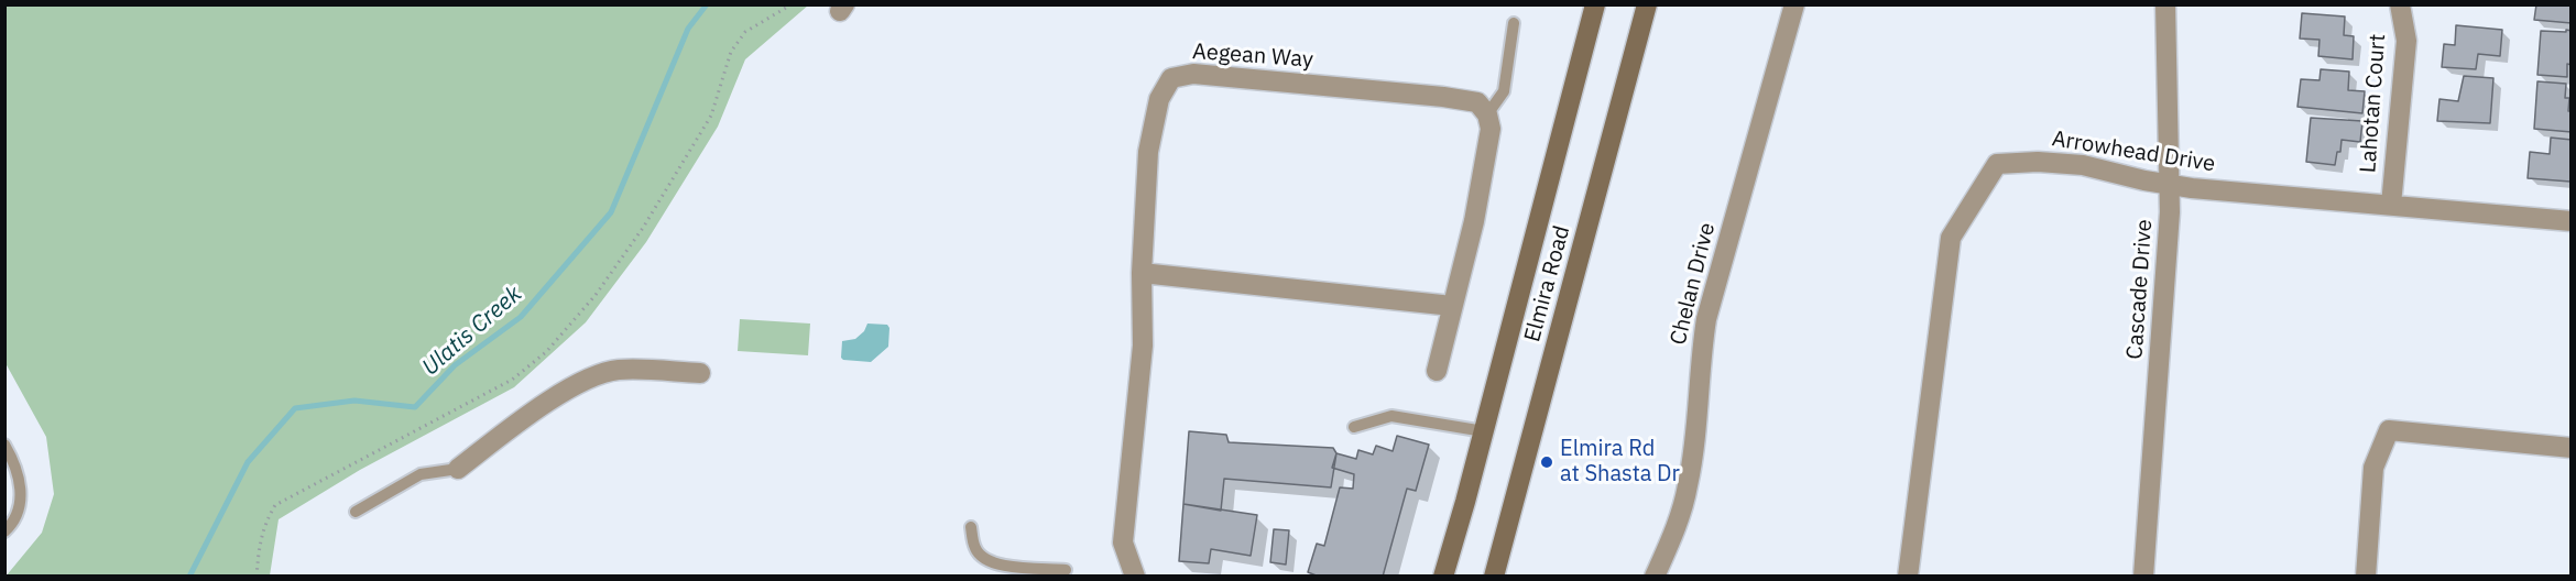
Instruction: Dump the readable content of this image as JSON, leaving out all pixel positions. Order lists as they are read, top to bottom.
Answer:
{
  "streets": {
    "main road": ["Elmira Road"],
    "street": [
      "Aegean Way",
      "Lahotan Court",
      "Arrowhead Drive",
      "Chelan Drive",
      "Cascade Drive"
    ]
  },
  "crossings": [
    ["Lahotan Court", "Arrowhead Drive"],
    ["Arrowhead Drive", "Cascade Drive"]
  ],
  "water": ["Ulatis Creek"],
  "places": ["Elmira Rd at Shasta Dr"]
}
